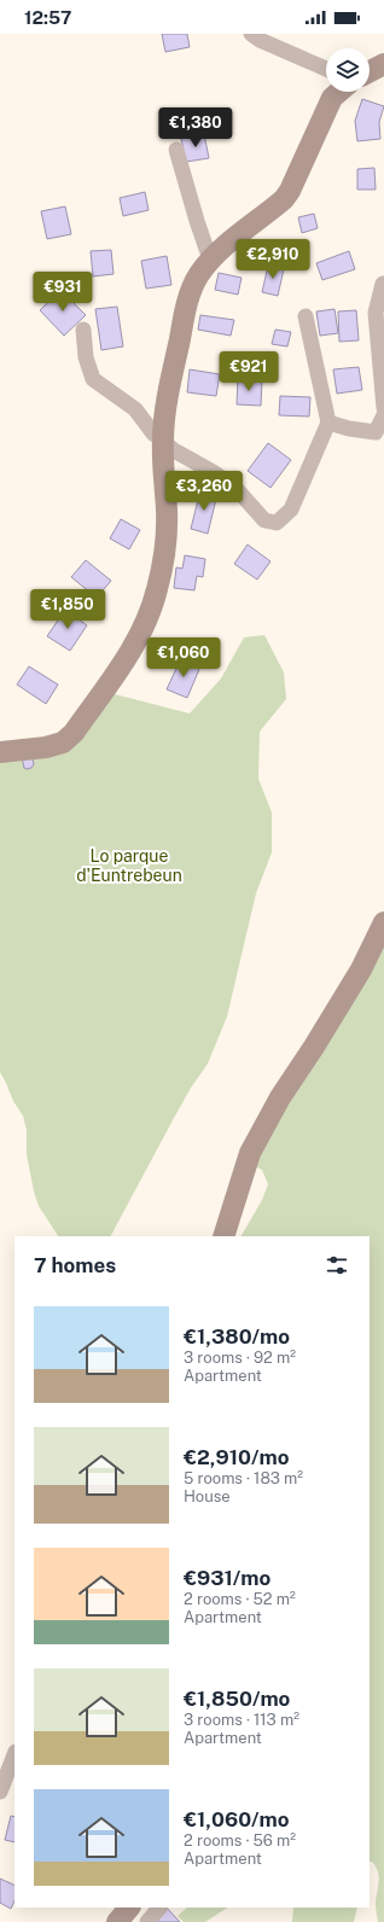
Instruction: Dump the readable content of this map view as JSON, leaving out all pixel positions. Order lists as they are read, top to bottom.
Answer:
{
  "parks": ["Lo parque d'Euntrebeun"],
  "page": {
    "status": "12:57",
    "price": [
      "€1,380",
      "€2,910",
      "€931",
      "€921",
      "€3,260",
      "€1,850",
      "€1,060"
    ],
    "heading": "7 homes",
    "list": [
      {
        "name": "€1,380/mo",
        "note": "3 rooms · 92 m² · Apartment"
      },
      {
        "name": "€2,910/mo",
        "note": "5 rooms · 183 m² · House"
      },
      {
        "name": "€931/mo",
        "note": "2 rooms · 52 m² · Apartment"
      },
      {
        "name": "€1,850/mo",
        "note": "3 rooms · 113 m² · Apartment"
      },
      {
        "name": "€1,060/mo",
        "note": "2 rooms · 56 m² · Apartment"
      }
    ]
  }
}
